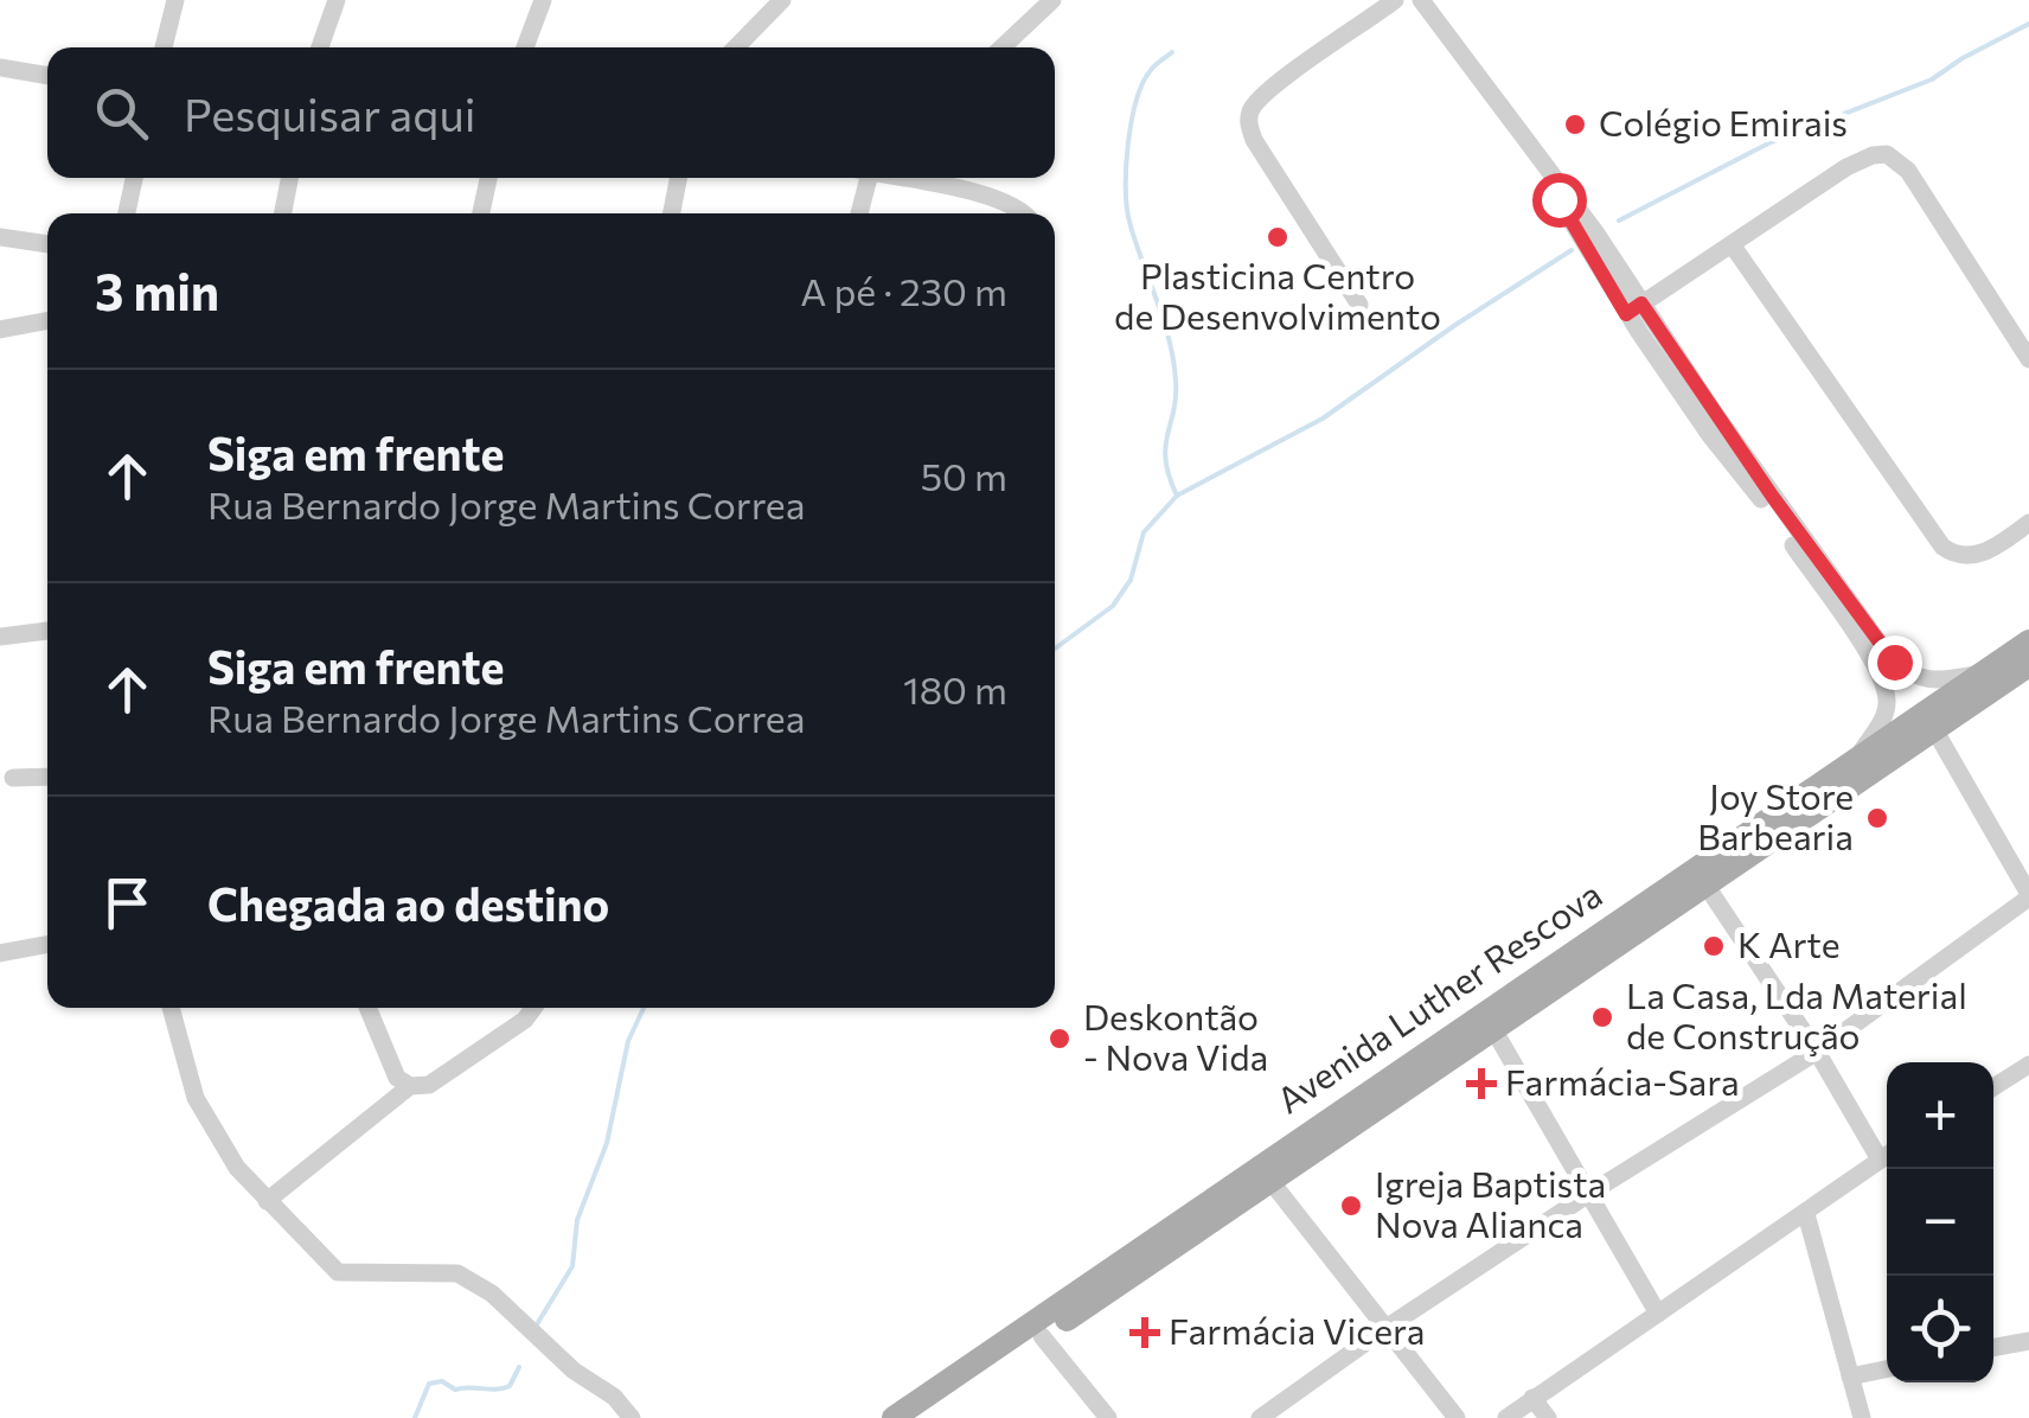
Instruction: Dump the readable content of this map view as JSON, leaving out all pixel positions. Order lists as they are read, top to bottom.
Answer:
{
  "streets": {
    "main road": ["Avenida Luther Rescova"]
  },
  "places": {
    "other": [
      "Colégio Emirais",
      "Plasticina Centro de Desenvolvimento",
      "Joy Store Barbearia",
      "K Arte",
      "La Casa, Lda Material de Construção",
      "Deskontão - Nova Vida",
      "Igreja Baptista Nova Alianca"
    ],
    "health": ["Farmácia-Sara", "Farmácia Vicera"]
  },
  "page": {
    "search": "Pesquisar aqui",
    "heading": ["3 min", "A pé · 230 m"],
    "list": [
      ["Siga em frente", "Rua Bernardo Jorge Martins Correa", "50 m"],
      ["Siga em frente", "Rua Bernardo Jorge Martins Correa", "180 m"],
      "Chegada ao destino"
    ],
    "map_buttons": ["+", "−"]
  }
}
